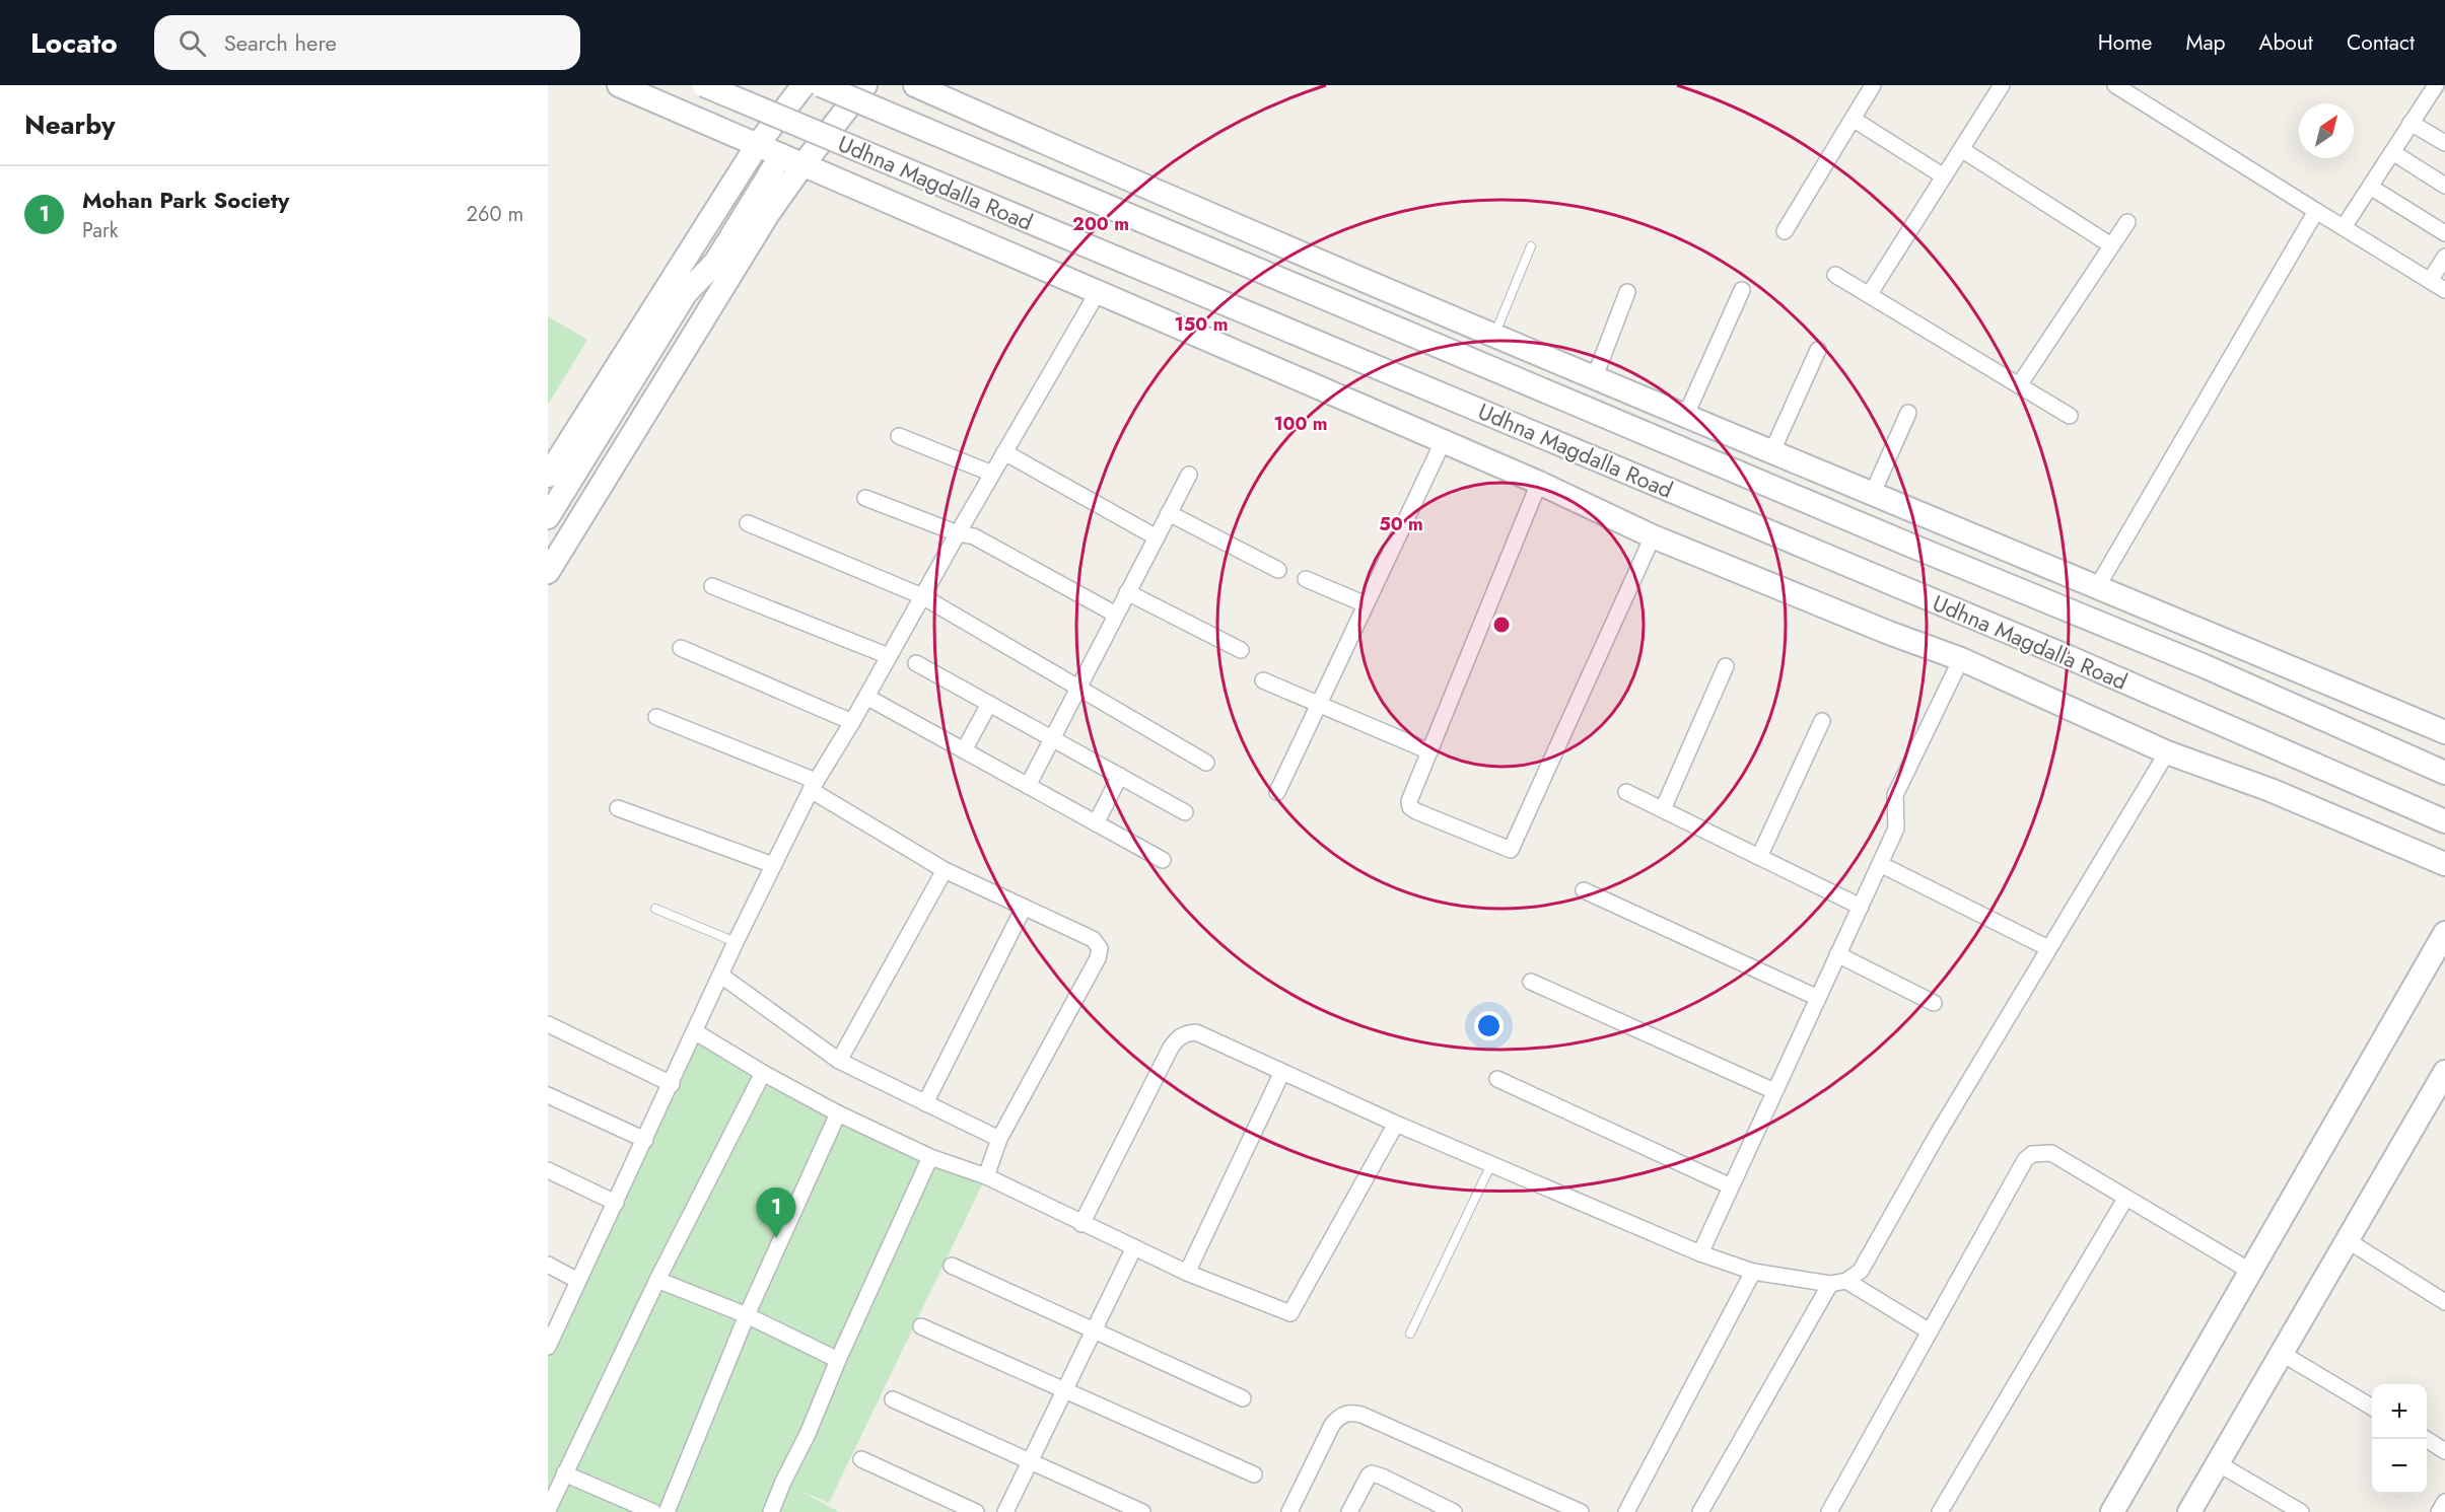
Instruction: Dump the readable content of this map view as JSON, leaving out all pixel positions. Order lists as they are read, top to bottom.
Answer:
{
  "streets": {
    "main road": ["Udhna Magdalla Road"]
  },
  "north": "top right",
  "page": {
    "header": "Locato",
    "search": "Search here",
    "nav": [
      "Home",
      "Map",
      "About",
      "Contact"
    ],
    "heading": "Nearby",
    "list": [
      {
        "mark": "1",
        "name": "Mohan Park Society",
        "note": "Park",
        "value": "260 m"
      }
    ],
    "pins": "1",
    "map_buttons": ["+", "−"]
  },
  "rings": [
    "200 m",
    "150 m",
    "100 m",
    "50 m"
  ]
}
